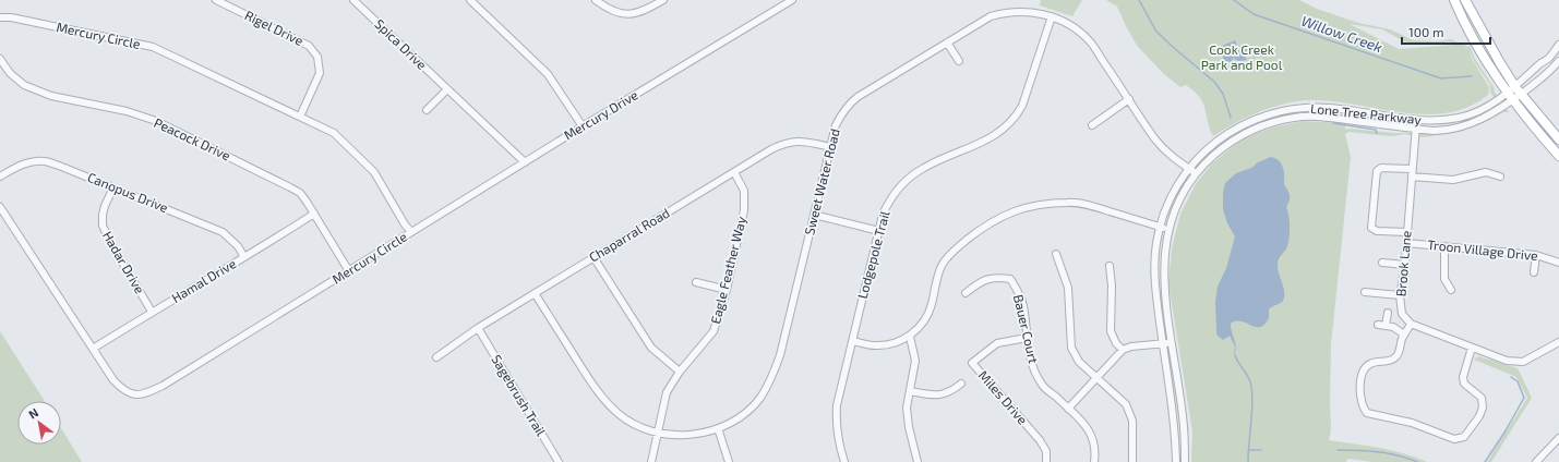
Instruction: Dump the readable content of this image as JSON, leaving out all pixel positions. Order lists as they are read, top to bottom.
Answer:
{
  "streets": {
    "street": [
      "Rigel Drive",
      "Mercury Circle",
      "Spica Drive",
      "Lone Tree Parkway",
      "Mercury Drive",
      "Peacock Drive",
      "Sweet Water Road",
      "Canopus Drive",
      "Chaparral Road",
      "Troon Village Drive",
      "Lodgepole Trail",
      "Hadar Drive",
      "Brook Lane",
      "Eagle Feather Way",
      "Hamal Drive",
      "Bauer Court",
      "Sagebrush Trail",
      "Miles Drive"
    ]
  },
  "crossings": [
    ["Rigel Drive", "Mercury Circle"],
    ["Mercury Circle", "Mercury Drive"],
    ["Mercury Circle", "Peacock Drive"],
    ["Mercury Circle", "Hamal Drive"],
    ["Spica Drive", "Mercury Drive"],
    ["Lone Tree Parkway", "Sweet Water Road"],
    ["Lone Tree Parkway", "Brook Lane"],
    ["Peacock Drive", "Hamal Drive"],
    ["Sweet Water Road", "Chaparral Road"],
    ["Sweet Water Road", "Lodgepole Trail"],
    ["Sweet Water Road", "Eagle Feather Way"],
    ["Canopus Drive", "Hadar Drive"],
    ["Canopus Drive", "Hamal Drive"],
    ["Chaparral Road", "Eagle Feather Way"],
    ["Chaparral Road", "Sagebrush Trail"],
    ["Troon Village Drive", "Brook Lane"],
    ["Hadar Drive", "Hamal Drive"],
    ["Bauer Court", "Miles Drive"]
  ],
  "water": ["Willow Creek"],
  "parks": ["Cook Creek Park and Pool"],
  "scale_bar": "100 m",
  "north": "top left"
}
